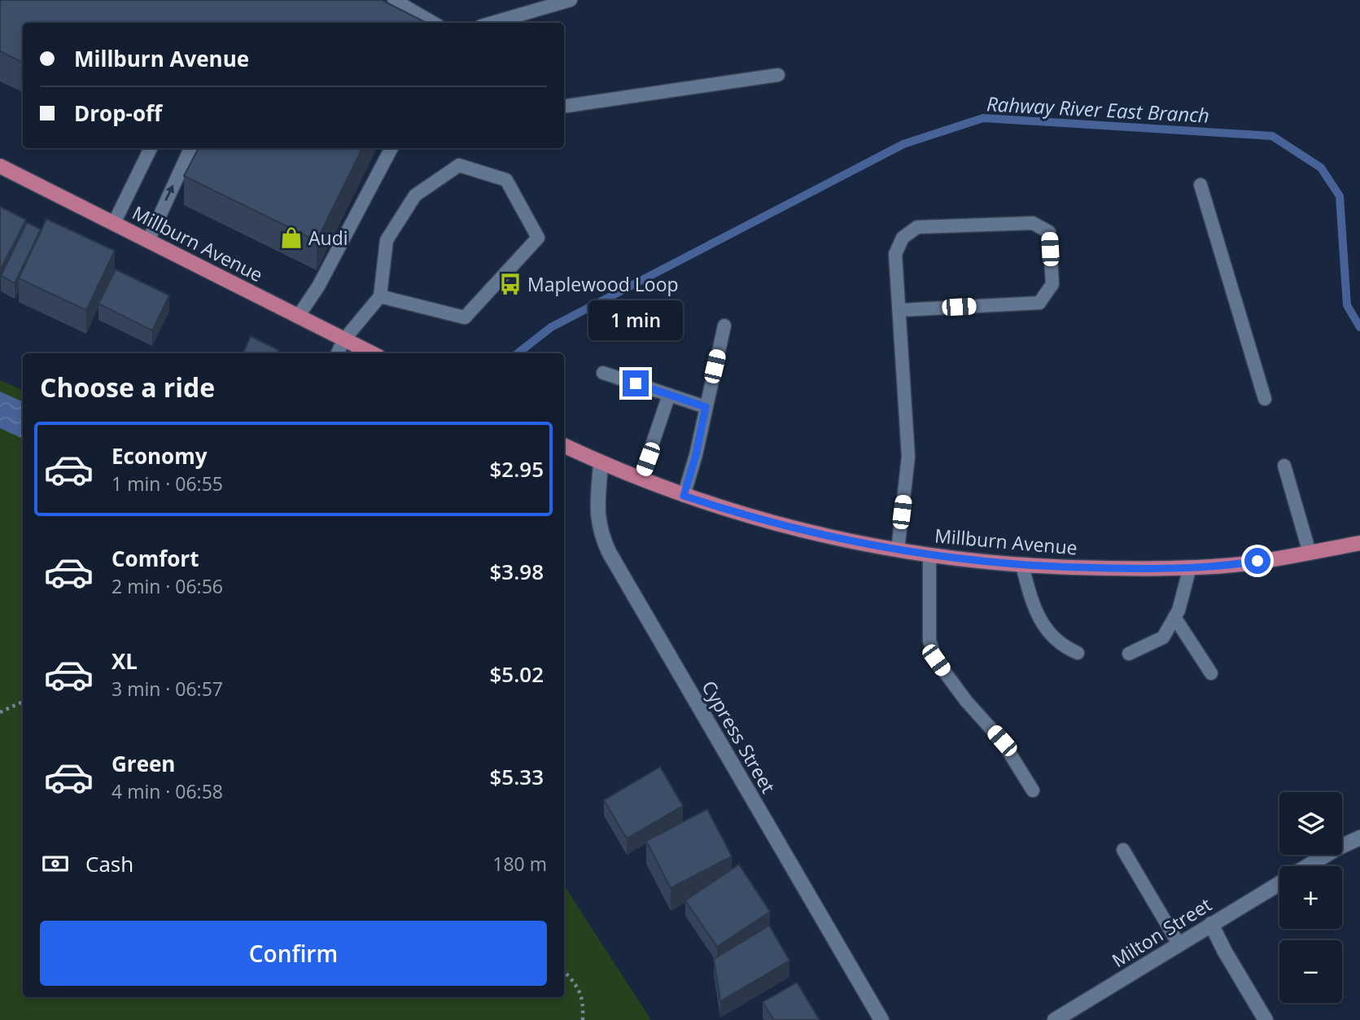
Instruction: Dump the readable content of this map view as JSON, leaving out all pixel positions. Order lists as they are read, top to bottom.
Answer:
{
  "streets": {
    "main road": ["Millburn Avenue"],
    "street": ["Cypress Street", "Milton Street"]
  },
  "crossings": [
    ["Millburn Avenue", "Cypress Street"]
  ],
  "water": ["Rahway River East Branch"],
  "places": {
    "shop": ["Audi"],
    "bus stop": ["Maplewood Loop"]
  },
  "page": {
    "banner": ["Millburn Avenue", "Drop-off"],
    "bubble": "1 min",
    "heading": "Choose a ride",
    "list": [
      {
        "name": "Economy",
        "note": "1 min · 06:55",
        "value": "$2.95"
      },
      {
        "name": "Comfort",
        "note": "2 min · 06:56",
        "value": "$3.98"
      },
      {
        "name": "XL",
        "note": "3 min · 06:57",
        "value": "$5.02"
      },
      {
        "name": "Green",
        "note": "4 min · 06:58",
        "value": "$5.33"
      }
    ],
    "map_buttons": ["+", "−"],
    "pay": ["Cash", "180 m"],
    "buttons": "Confirm"
  }
}
